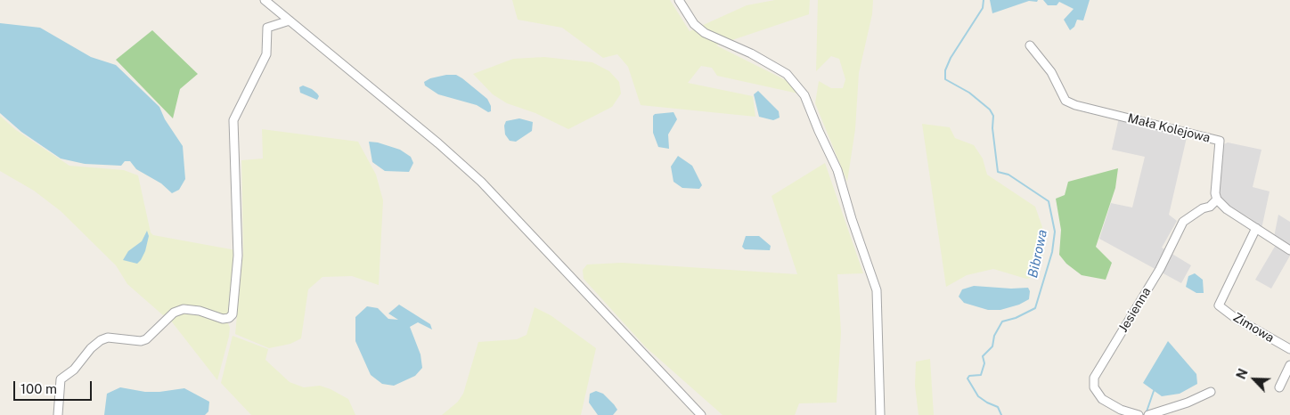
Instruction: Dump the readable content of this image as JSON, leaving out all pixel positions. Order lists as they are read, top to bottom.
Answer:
{
  "streets": {
    "street": ["Mała Kolejowa", "Jesienna", "Zimowa"]
  },
  "crossings": [
    ["Mała Kolejowa", "Jesienna"]
  ],
  "water": ["Bibrowa"],
  "scale_bar": "100 m",
  "north": "top left"
}
